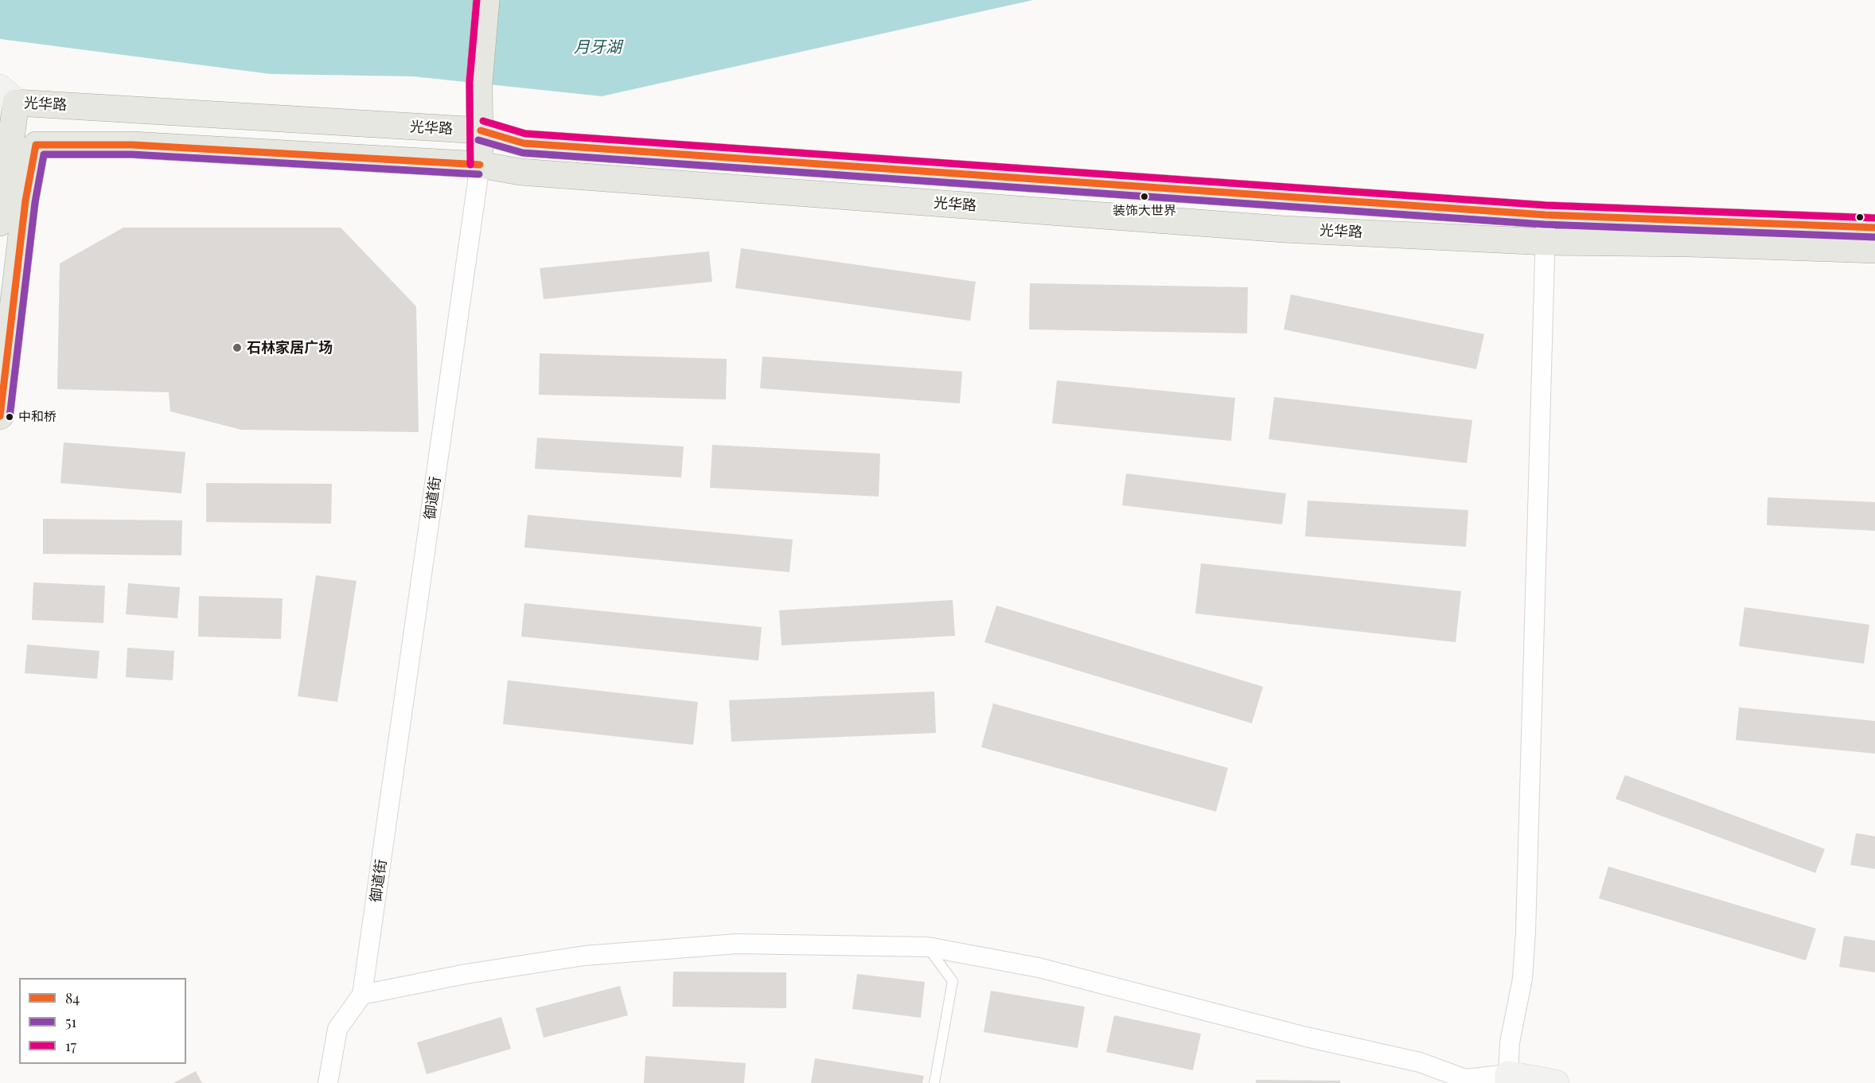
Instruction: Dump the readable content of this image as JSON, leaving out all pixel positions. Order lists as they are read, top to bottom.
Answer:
{
  "streets": {
    "main road": ["光华路"],
    "street": ["御道街"]
  },
  "crossings": [
    ["光华路", "御道街"]
  ],
  "water": ["月牙湖"],
  "places": ["装饰大世界", "石林家居广场", "中和桥"],
  "lines": ["transit line 17", "transit line 84", "transit line 51"],
  "legend": ["84", "51", "17"]
}
